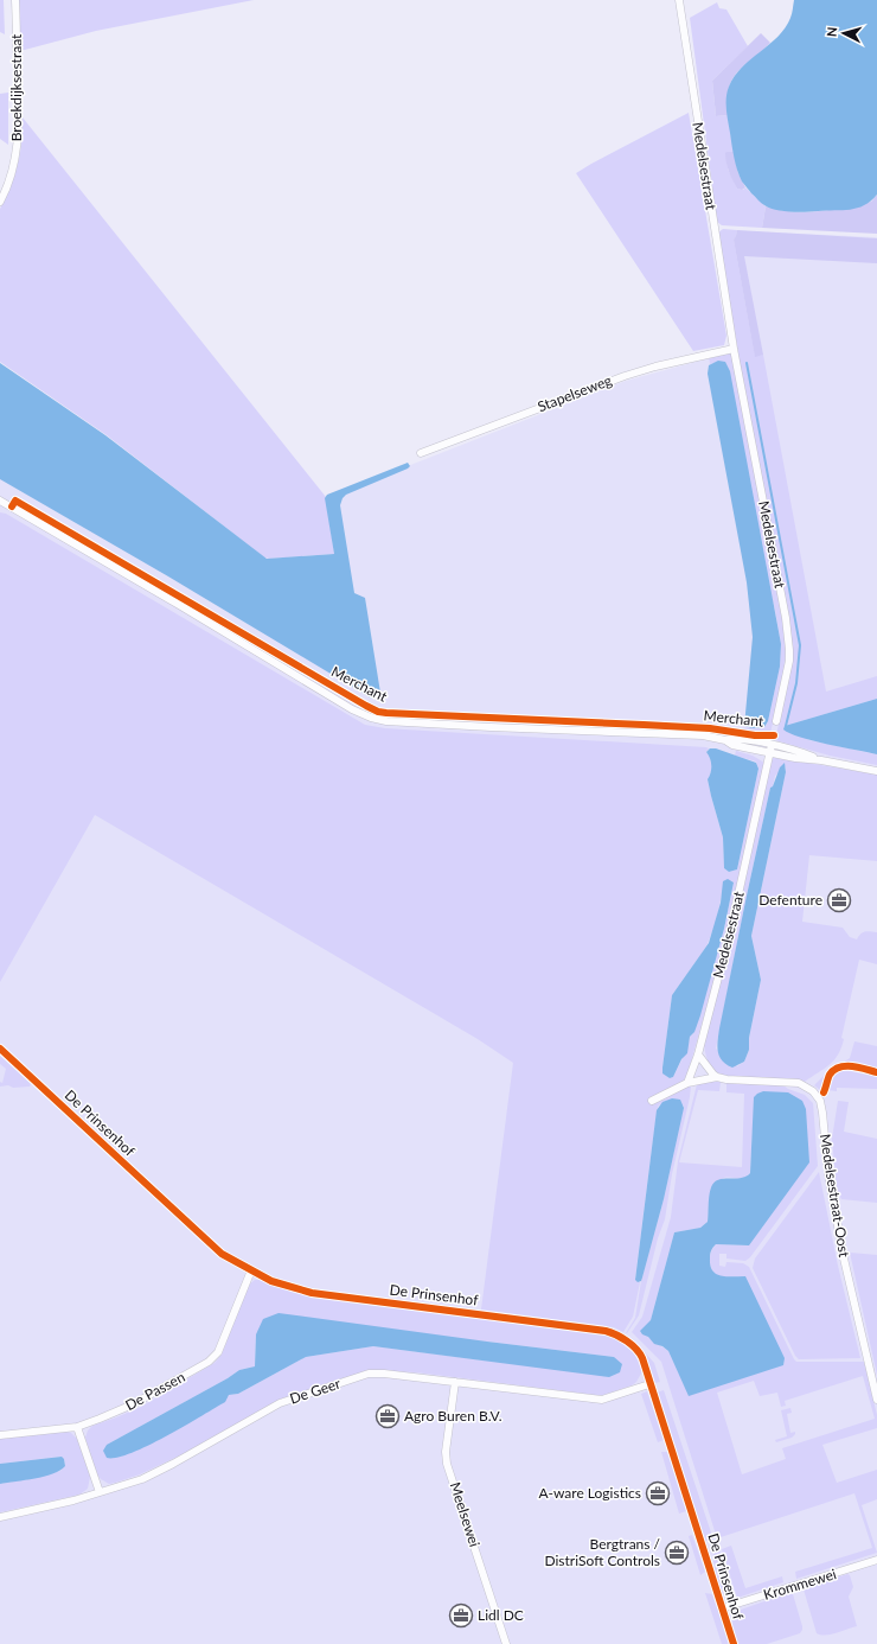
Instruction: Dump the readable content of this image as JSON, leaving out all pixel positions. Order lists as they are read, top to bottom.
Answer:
{
  "streets": {
    "street": [
      "Broekdijksestraat",
      "Medelsestraat",
      "Stapelseweg",
      "Merchant",
      "De Prinsenhof",
      "Medelsestraat-Oost",
      "De Passen",
      "De Geer",
      "Meelsewei",
      "Krommewei"
    ]
  },
  "crossings": [
    ["Medelsestraat", "Stapelseweg"],
    ["Medelsestraat", "Merchant"],
    ["Medelsestraat", "Medelsestraat-Oost"],
    ["De Prinsenhof", "De Passen"],
    ["De Prinsenhof", "De Geer"],
    ["De Prinsenhof", "Krommewei"],
    ["De Geer", "Meelsewei"]
  ],
  "places": {
    "office": [
      "Defenture",
      "Agro Buren B.V.",
      "A-ware Logistics",
      "Bergtrans / DistriSoft Controls",
      "Lidl DC"
    ]
  },
  "north": "left"
}
